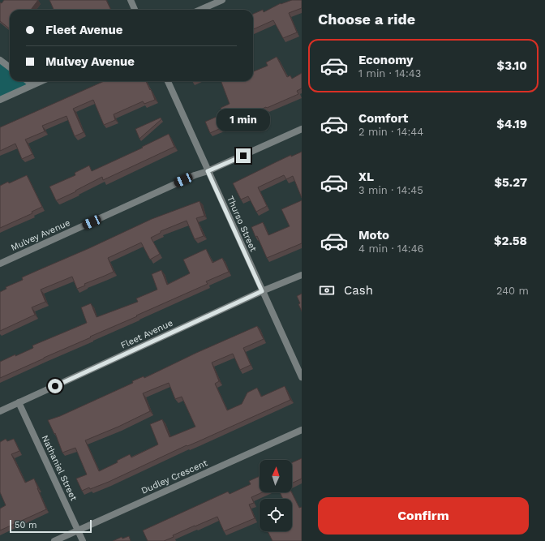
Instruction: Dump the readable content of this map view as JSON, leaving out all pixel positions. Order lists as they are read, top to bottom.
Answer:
{
  "streets": {
    "street": [
      "Thurso Street",
      "Mulvey Avenue",
      "Fleet Avenue",
      "Nathaniel Street",
      "Dudley Crescent"
    ]
  },
  "crossings": [
    ["Thurso Street", "Mulvey Avenue"],
    ["Thurso Street", "Fleet Avenue"],
    ["Fleet Avenue", "Nathaniel Street"],
    ["Nathaniel Street", "Dudley Crescent"]
  ],
  "scale_bar": "50 m",
  "north": "top",
  "page": {
    "heading": "Choose a ride",
    "banner": ["Fleet Avenue", "Mulvey Avenue"],
    "list": [
      {
        "name": "Economy",
        "note": "1 min · 14:43",
        "value": "$3.10"
      },
      {
        "name": "Comfort",
        "note": "2 min · 14:44",
        "value": "$4.19"
      },
      {
        "name": "XL",
        "note": "3 min · 14:45",
        "value": "$5.27"
      },
      {
        "name": "Moto",
        "note": "4 min · 14:46",
        "value": "$2.58"
      }
    ],
    "bubble": "1 min",
    "pay": ["Cash", "240 m"],
    "buttons": "Confirm",
    "scale": "50 m"
  }
}
